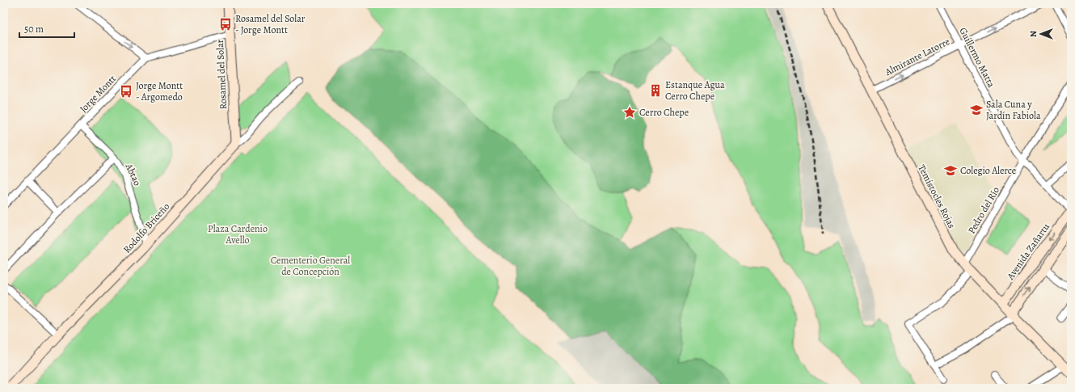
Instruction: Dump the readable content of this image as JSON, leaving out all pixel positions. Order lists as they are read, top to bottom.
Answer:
{
  "streets": {
    "street": [
      "Almirante Latorre",
      "Guillermo Matta",
      "Rosamel del Solar",
      "Jorge Montt",
      "Abtao",
      "Temístocles Rojas",
      "Pedro del Río",
      "Rodolfo Briceño",
      "Avenida Zañartu"
    ]
  },
  "crossings": [
    ["Almirante Latorre", "Guillermo Matta"],
    ["Almirante Latorre", "Temístocles Rojas"],
    ["Guillermo Matta", "Pedro del Río"],
    ["Guillermo Matta", "Avenida Zañartu"],
    ["Rosamel del Solar", "Jorge Montt"],
    ["Rosamel del Solar", "Rodolfo Briceño"],
    ["Jorge Montt", "Abtao"],
    ["Abtao", "Rodolfo Briceño"],
    ["Temístocles Rojas", "Pedro del Río"],
    ["Temístocles Rojas", "Avenida Zañartu"]
  ],
  "one_way": ["Almirante Latorre"],
  "parks": ["Plaza Cardenio Avello", "Cementerio General de Concepción"],
  "places": {
    "bus stop": ["Rosamel del Solar - Jorge Montt", "Jorge Montt - Argomedo"],
    "building": ["Estanque Agua Cerro Chepe"],
    "school or university": ["Sala Cuna y Jardín Fabiola", "Colegio Alerce"],
    "place": ["Cerro Chepe"]
  },
  "scale_bar": "50 m",
  "north": "left"
}
